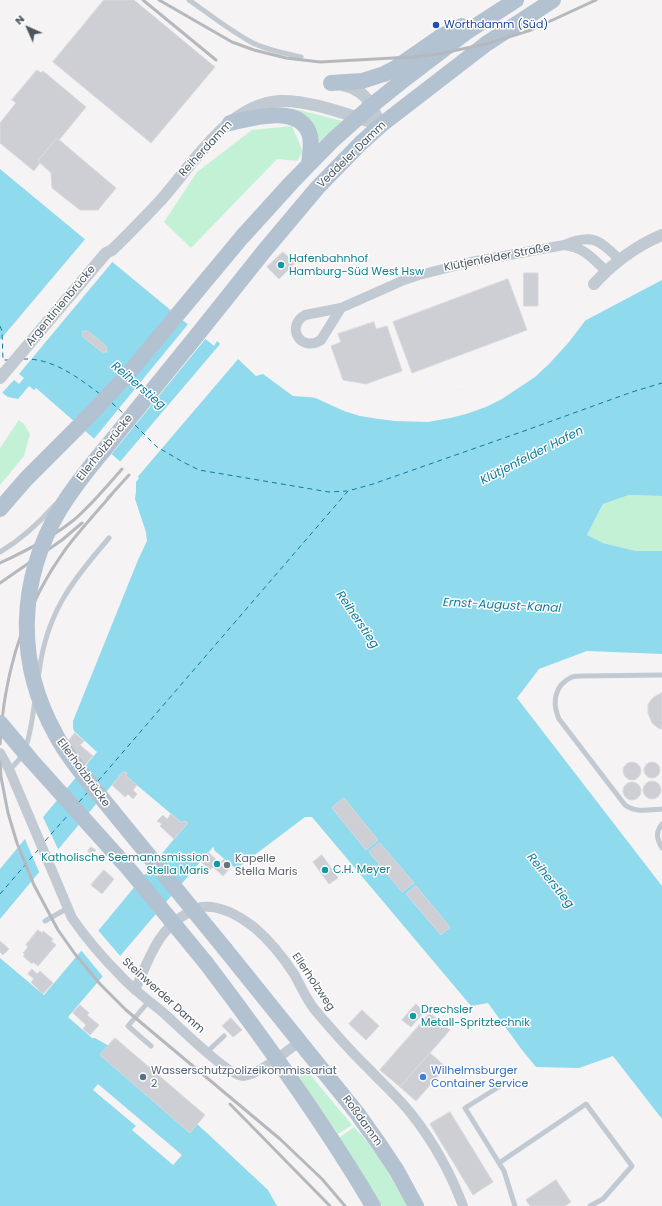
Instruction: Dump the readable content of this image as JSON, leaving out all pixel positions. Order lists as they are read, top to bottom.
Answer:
{
  "streets": {
    "main road": ["Veddeler Damm", "Ellerholzbrücke", "Roßdamm"],
    "street": [
      "Reiherdamm",
      "Klütjenfelder Straße",
      "Argentinienbrücke",
      "Ellerholzweg",
      "Steinwerder Damm"
    ]
  },
  "crossings": [
    ["Reiherdamm", "Veddeler Damm"],
    ["Reiherdamm", "Argentinienbrücke"],
    ["Veddeler Damm", "Ellerholzbrücke"],
    ["Ellerholzbrücke", "Steinwerder Damm"],
    ["Ellerholzbrücke", "Roßdamm"],
    ["Ellerholzweg", "Steinwerder Damm"],
    ["Steinwerder Damm", "Roßdamm"]
  ],
  "water": ["Reiherstieg", "Klütjenfelder Hafen", "Ernst-August-Kanal"],
  "places": [
    "Worthdamm (Süd)",
    "Hafenbahnhof Hamburg-Süd West Hsw",
    "Katholische Seemannsmission Stella Maris",
    "Kapelle Stella Maris",
    "C.H. Meyer",
    "Drechsler Metall-Spritztechnik",
    "Wasserschutzpolizeikommissariat 2",
    "Wilhelmsburger Container Service"
  ],
  "north": "top left"
}
